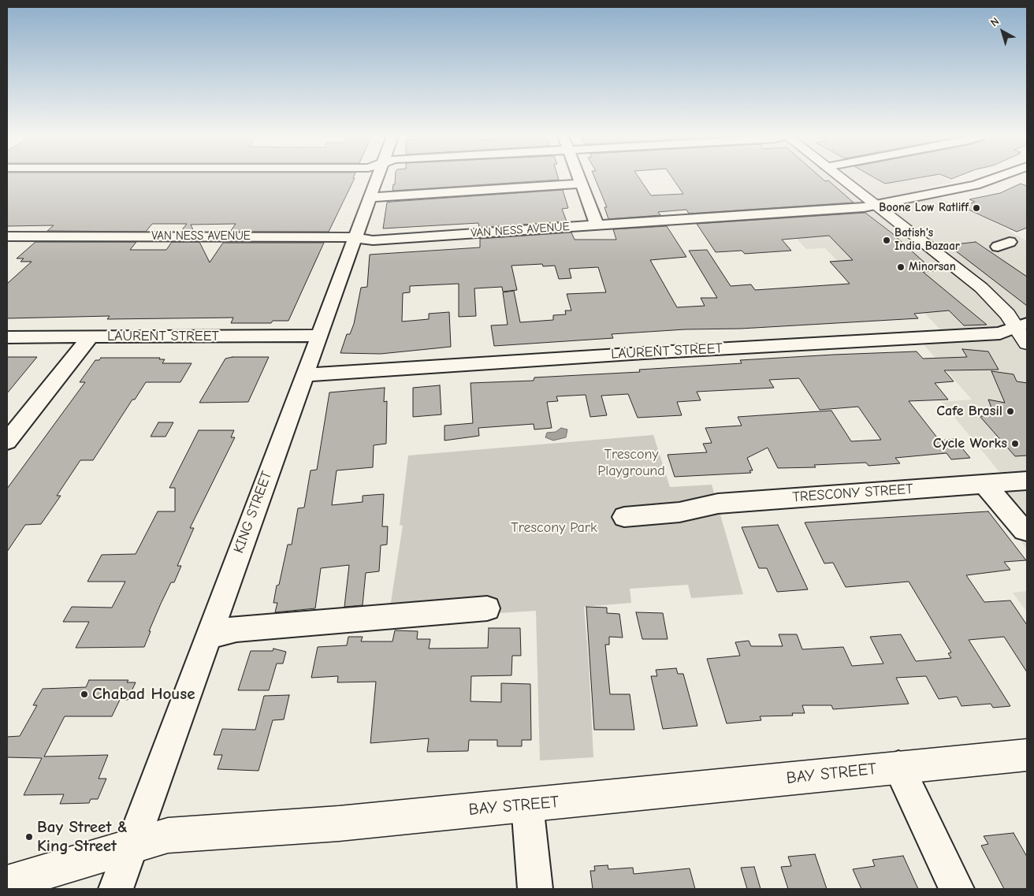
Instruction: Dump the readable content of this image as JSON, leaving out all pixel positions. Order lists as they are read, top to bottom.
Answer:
{
  "streets": {
    "main road": ["BAY STREET"],
    "street": [
      "VAN NESS AVENUE",
      "LAURENT STREET",
      "TRESCONY STREET",
      "KING STREET"
    ]
  },
  "crossings": [
    ["VAN NESS AVENUE", "KING STREET"],
    ["LAURENT STREET", "KING STREET"],
    ["KING STREET", "BAY STREET"]
  ],
  "parks": ["Trescony Playground", "Trescony Park"],
  "places": [
    "Boone Low Ratliff",
    "Batish's India Bazaar",
    "Minorsan",
    "Cafe Brasil",
    "Cycle Works",
    "Chabad House",
    "Bay Street & King Street"
  ],
  "north": "top left"
}
